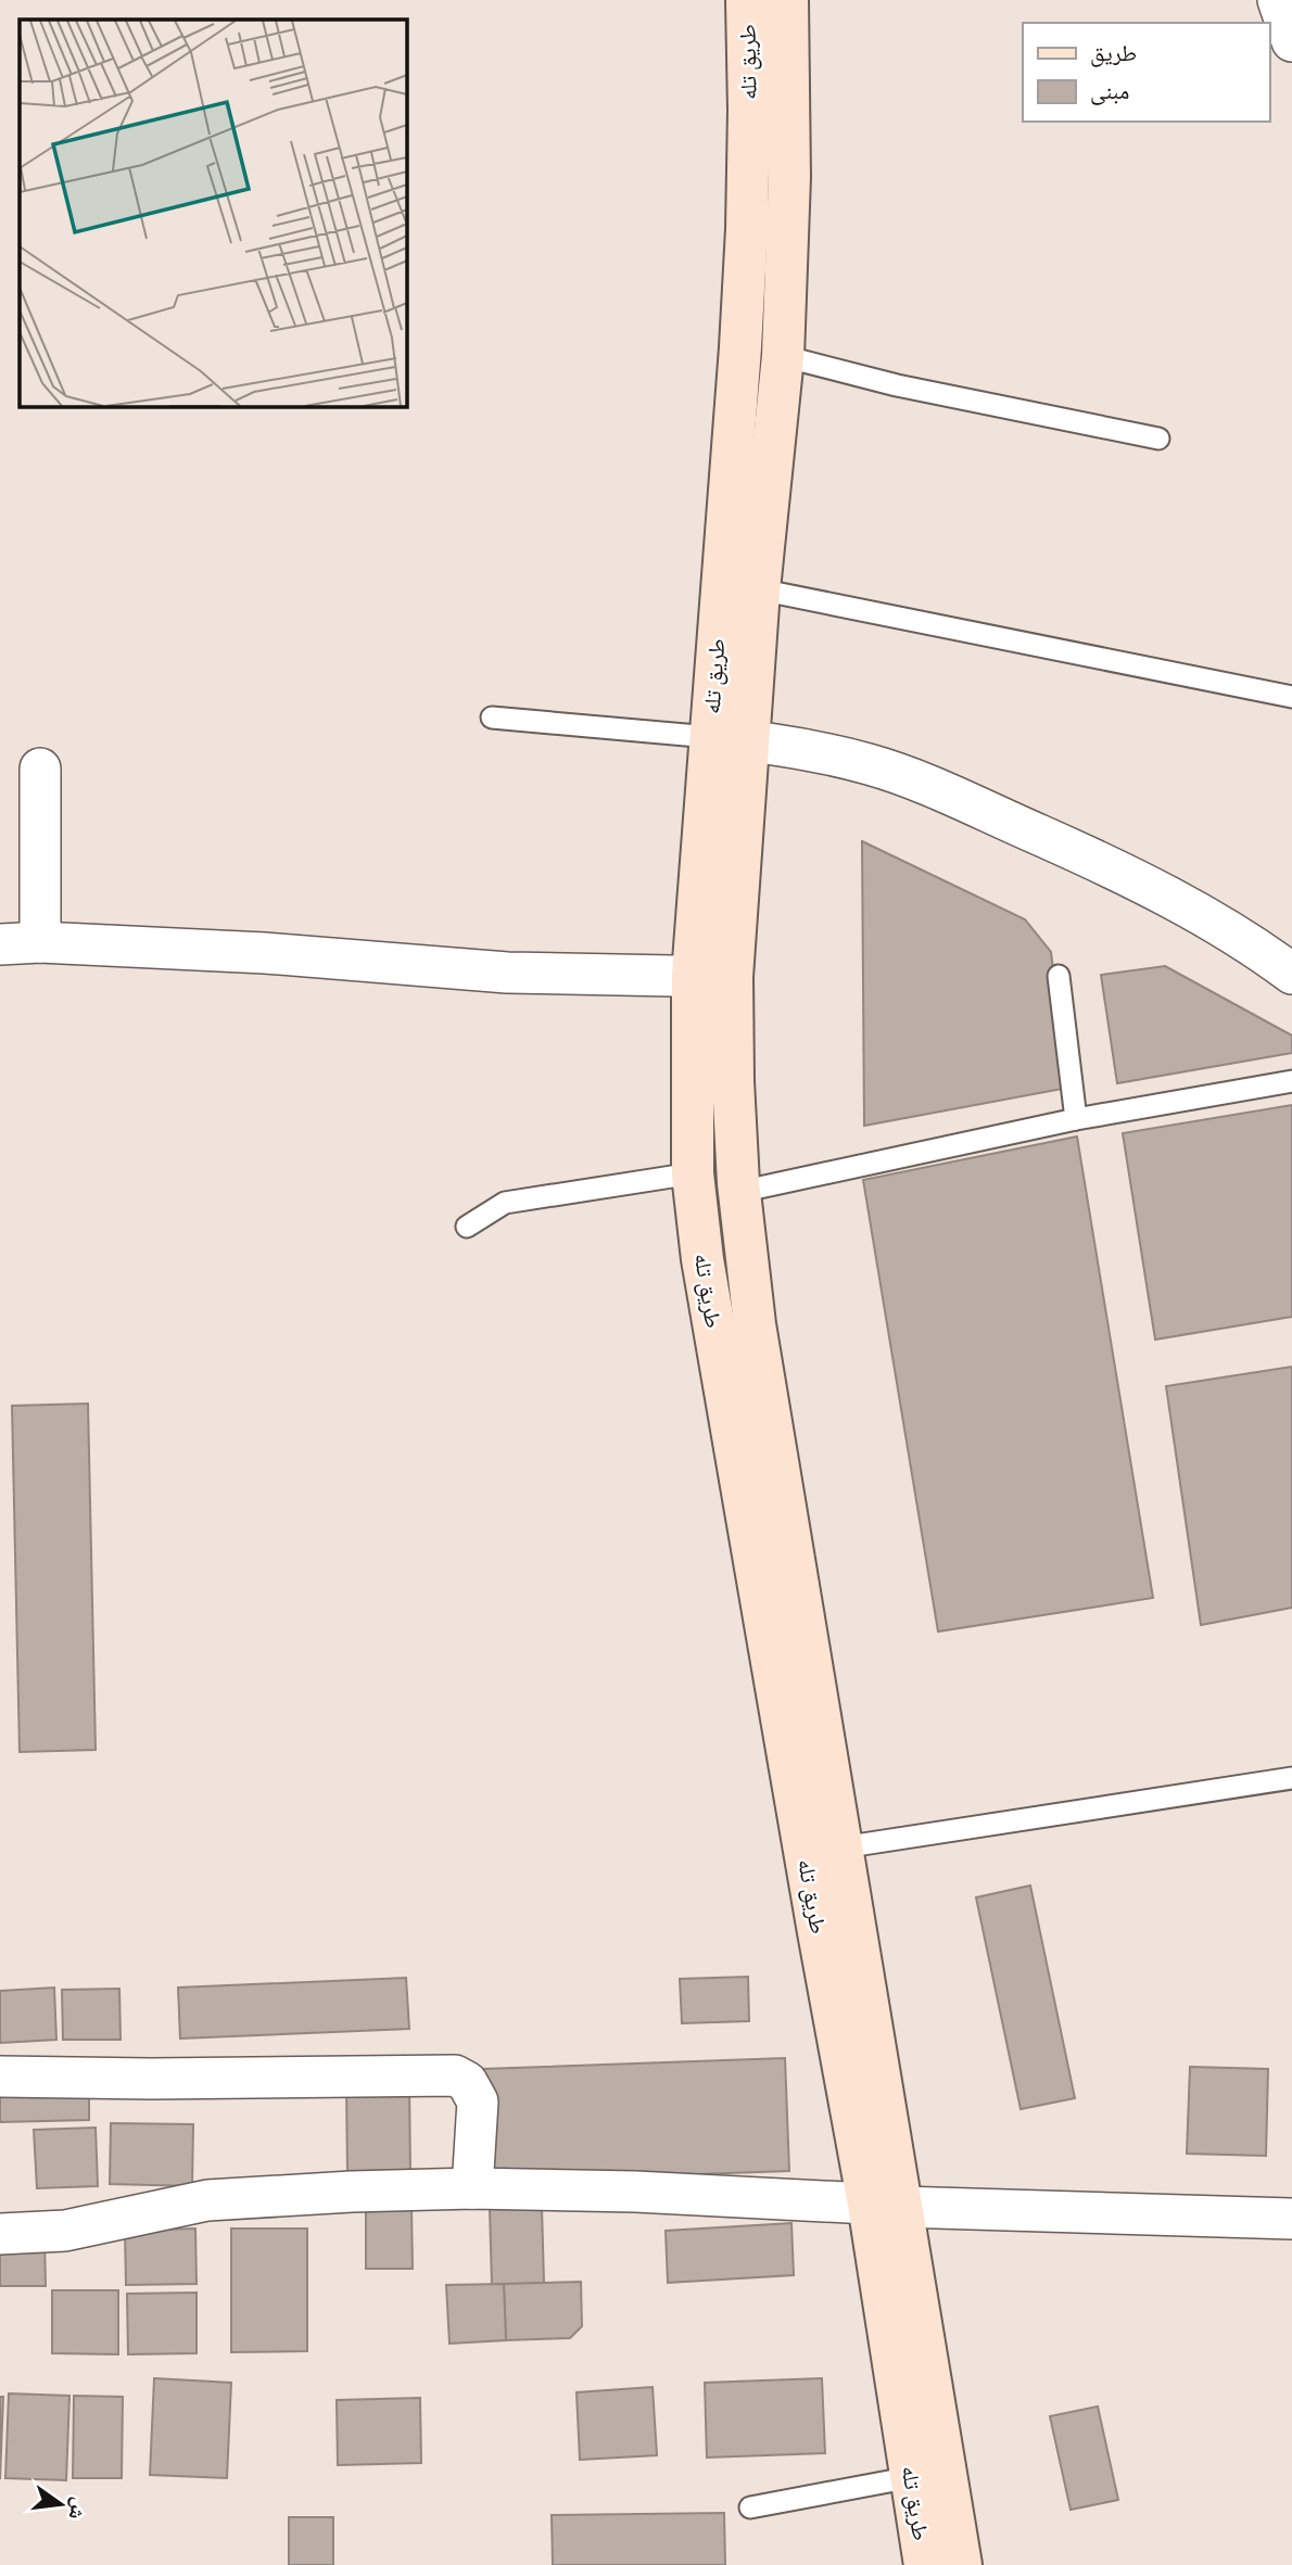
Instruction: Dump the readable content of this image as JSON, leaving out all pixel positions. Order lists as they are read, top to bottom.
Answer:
{
  "streets": {
    "main road": ["طريق تله"]
  },
  "legend": ["طريق", "مبنى"],
  "north": "right"
}
